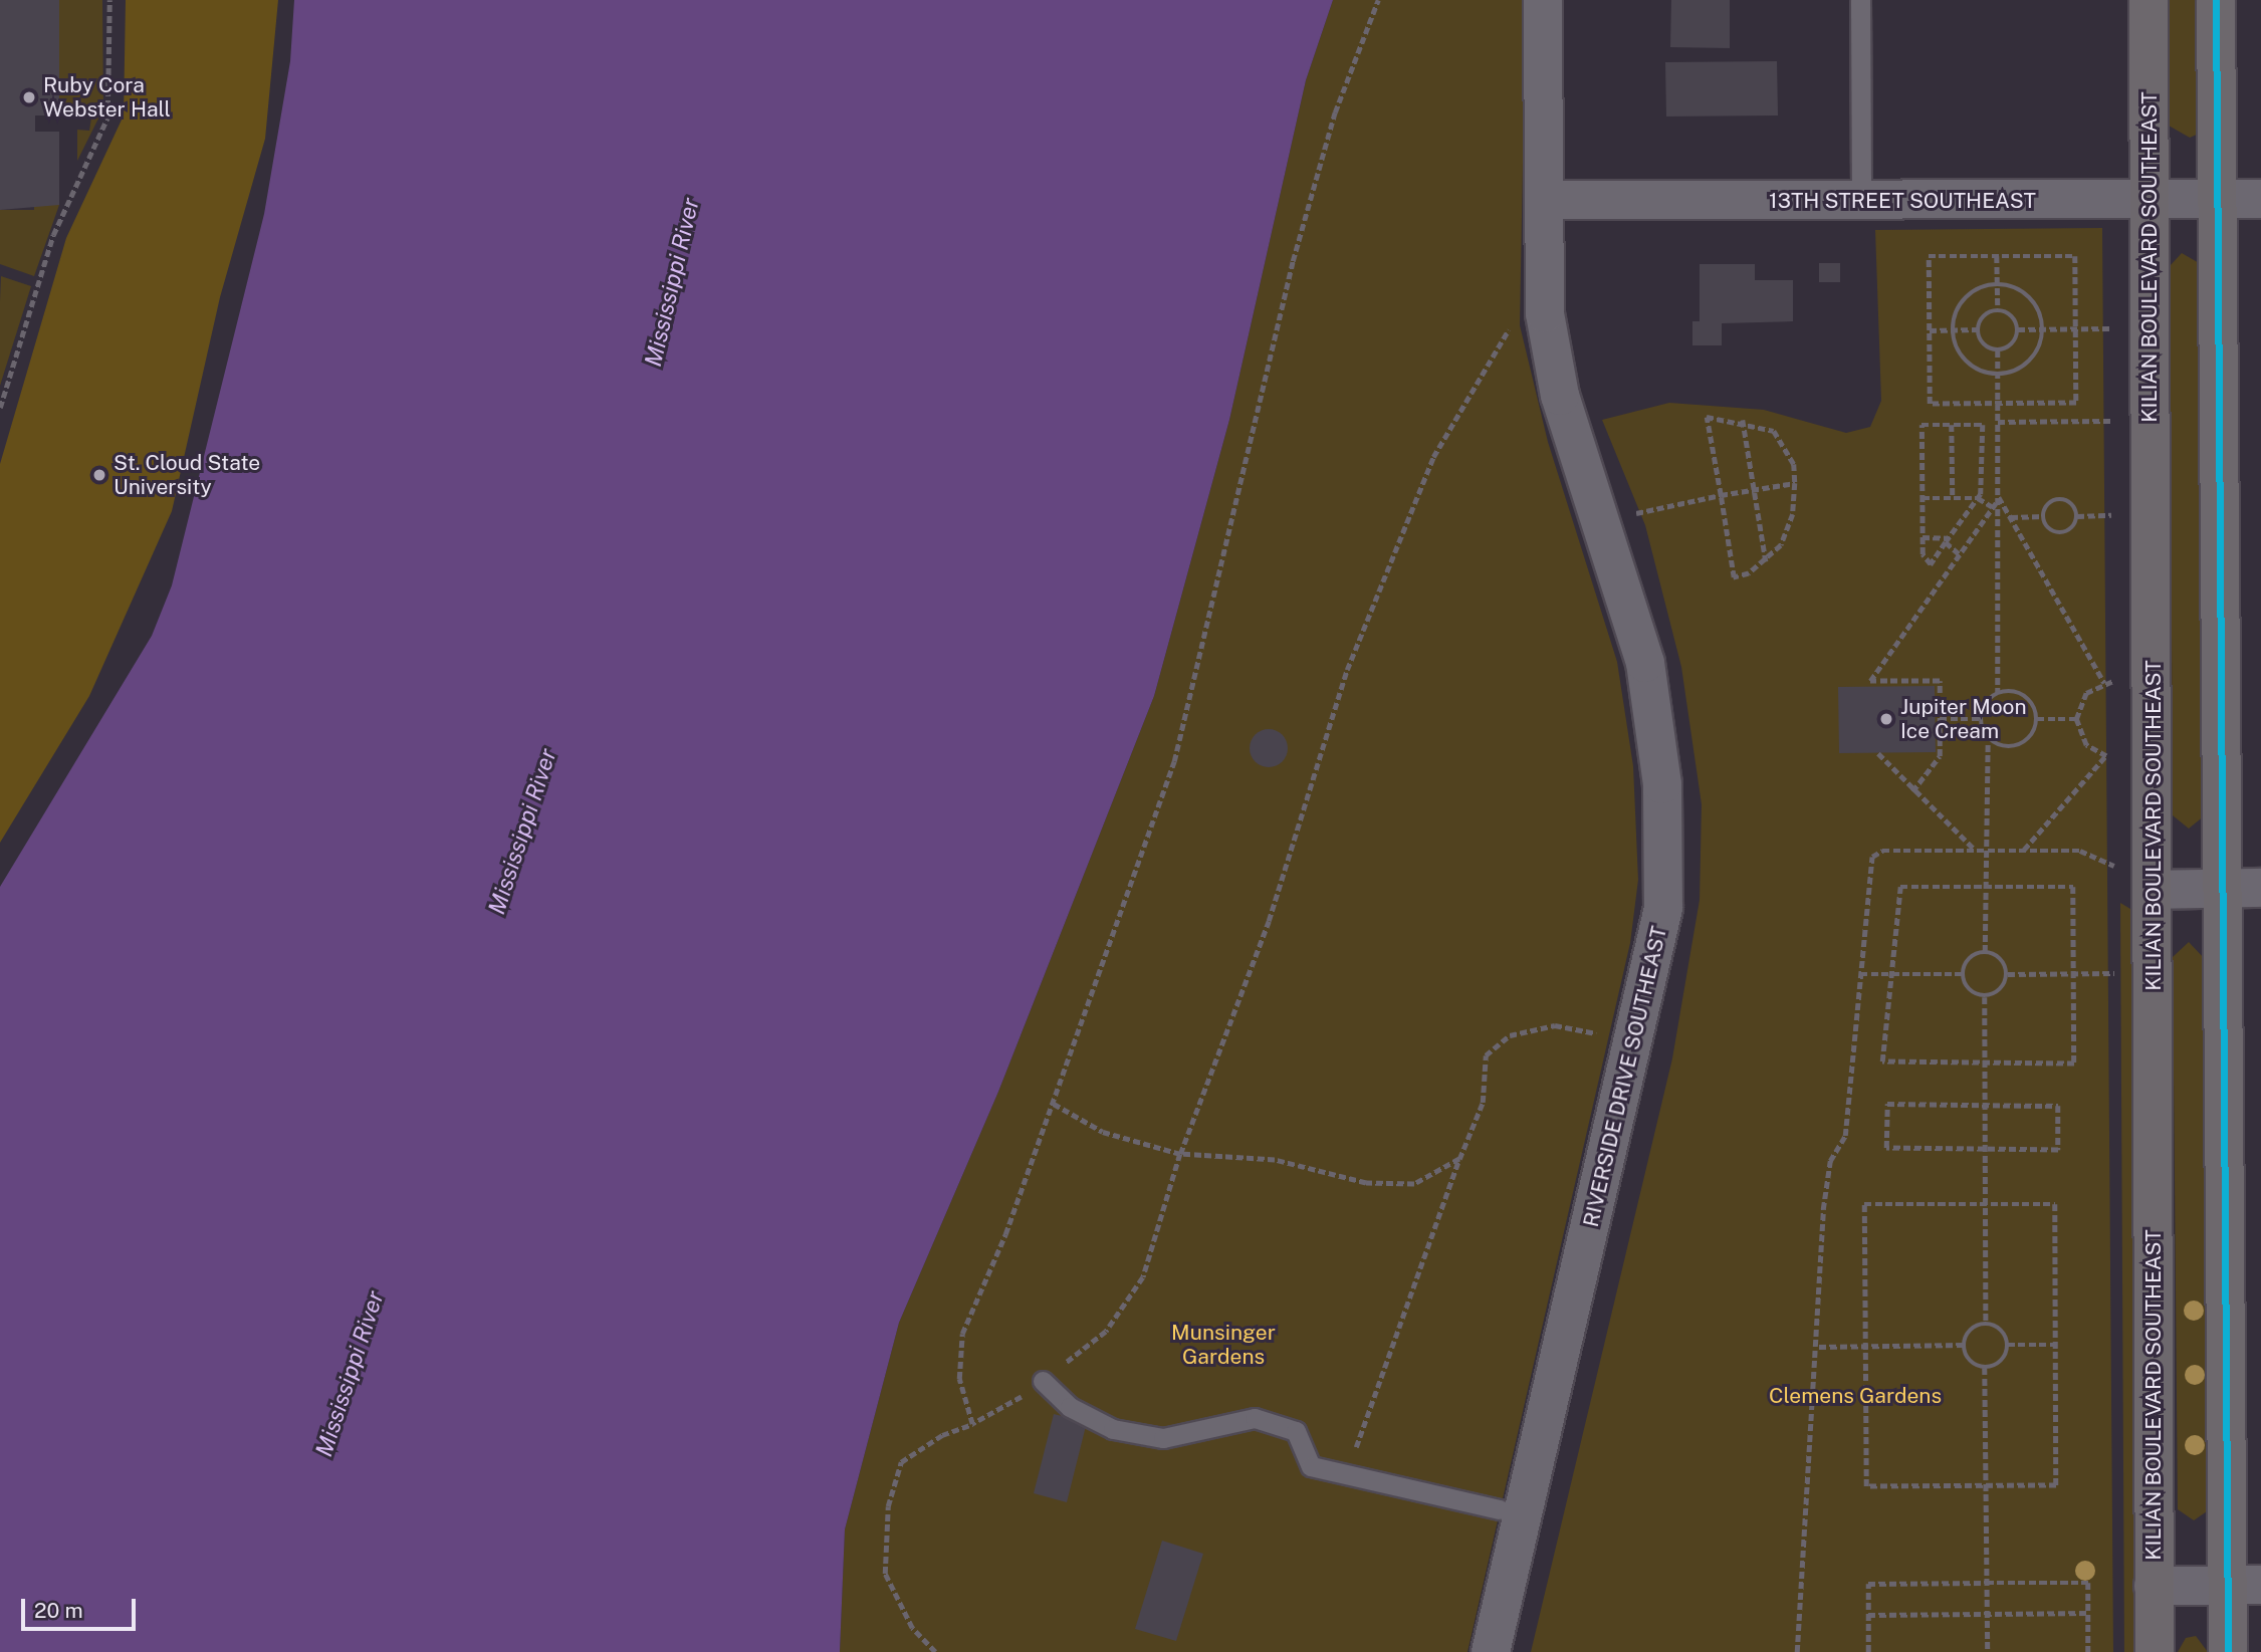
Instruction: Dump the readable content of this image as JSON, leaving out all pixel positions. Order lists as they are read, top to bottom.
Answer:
{
  "streets": {
    "street": ["13TH STREET SOUTHEAST", "KILIAN BOULEVARD SOUTHEAST", "RIVERSIDE DRIVE SOUTHEAST"]
  },
  "crossings": [
    ["13TH STREET SOUTHEAST", "KILIAN BOULEVARD SOUTHEAST"],
    ["13TH STREET SOUTHEAST", "RIVERSIDE DRIVE SOUTHEAST"]
  ],
  "water": ["Mississippi River"],
  "parks": ["Munsinger Gardens", "Clemens Gardens"],
  "places": ["Ruby Cora Webster Hall", "St. Cloud State University", "Jupiter Moon Ice Cream"],
  "scale_bar": "20 m"
}
